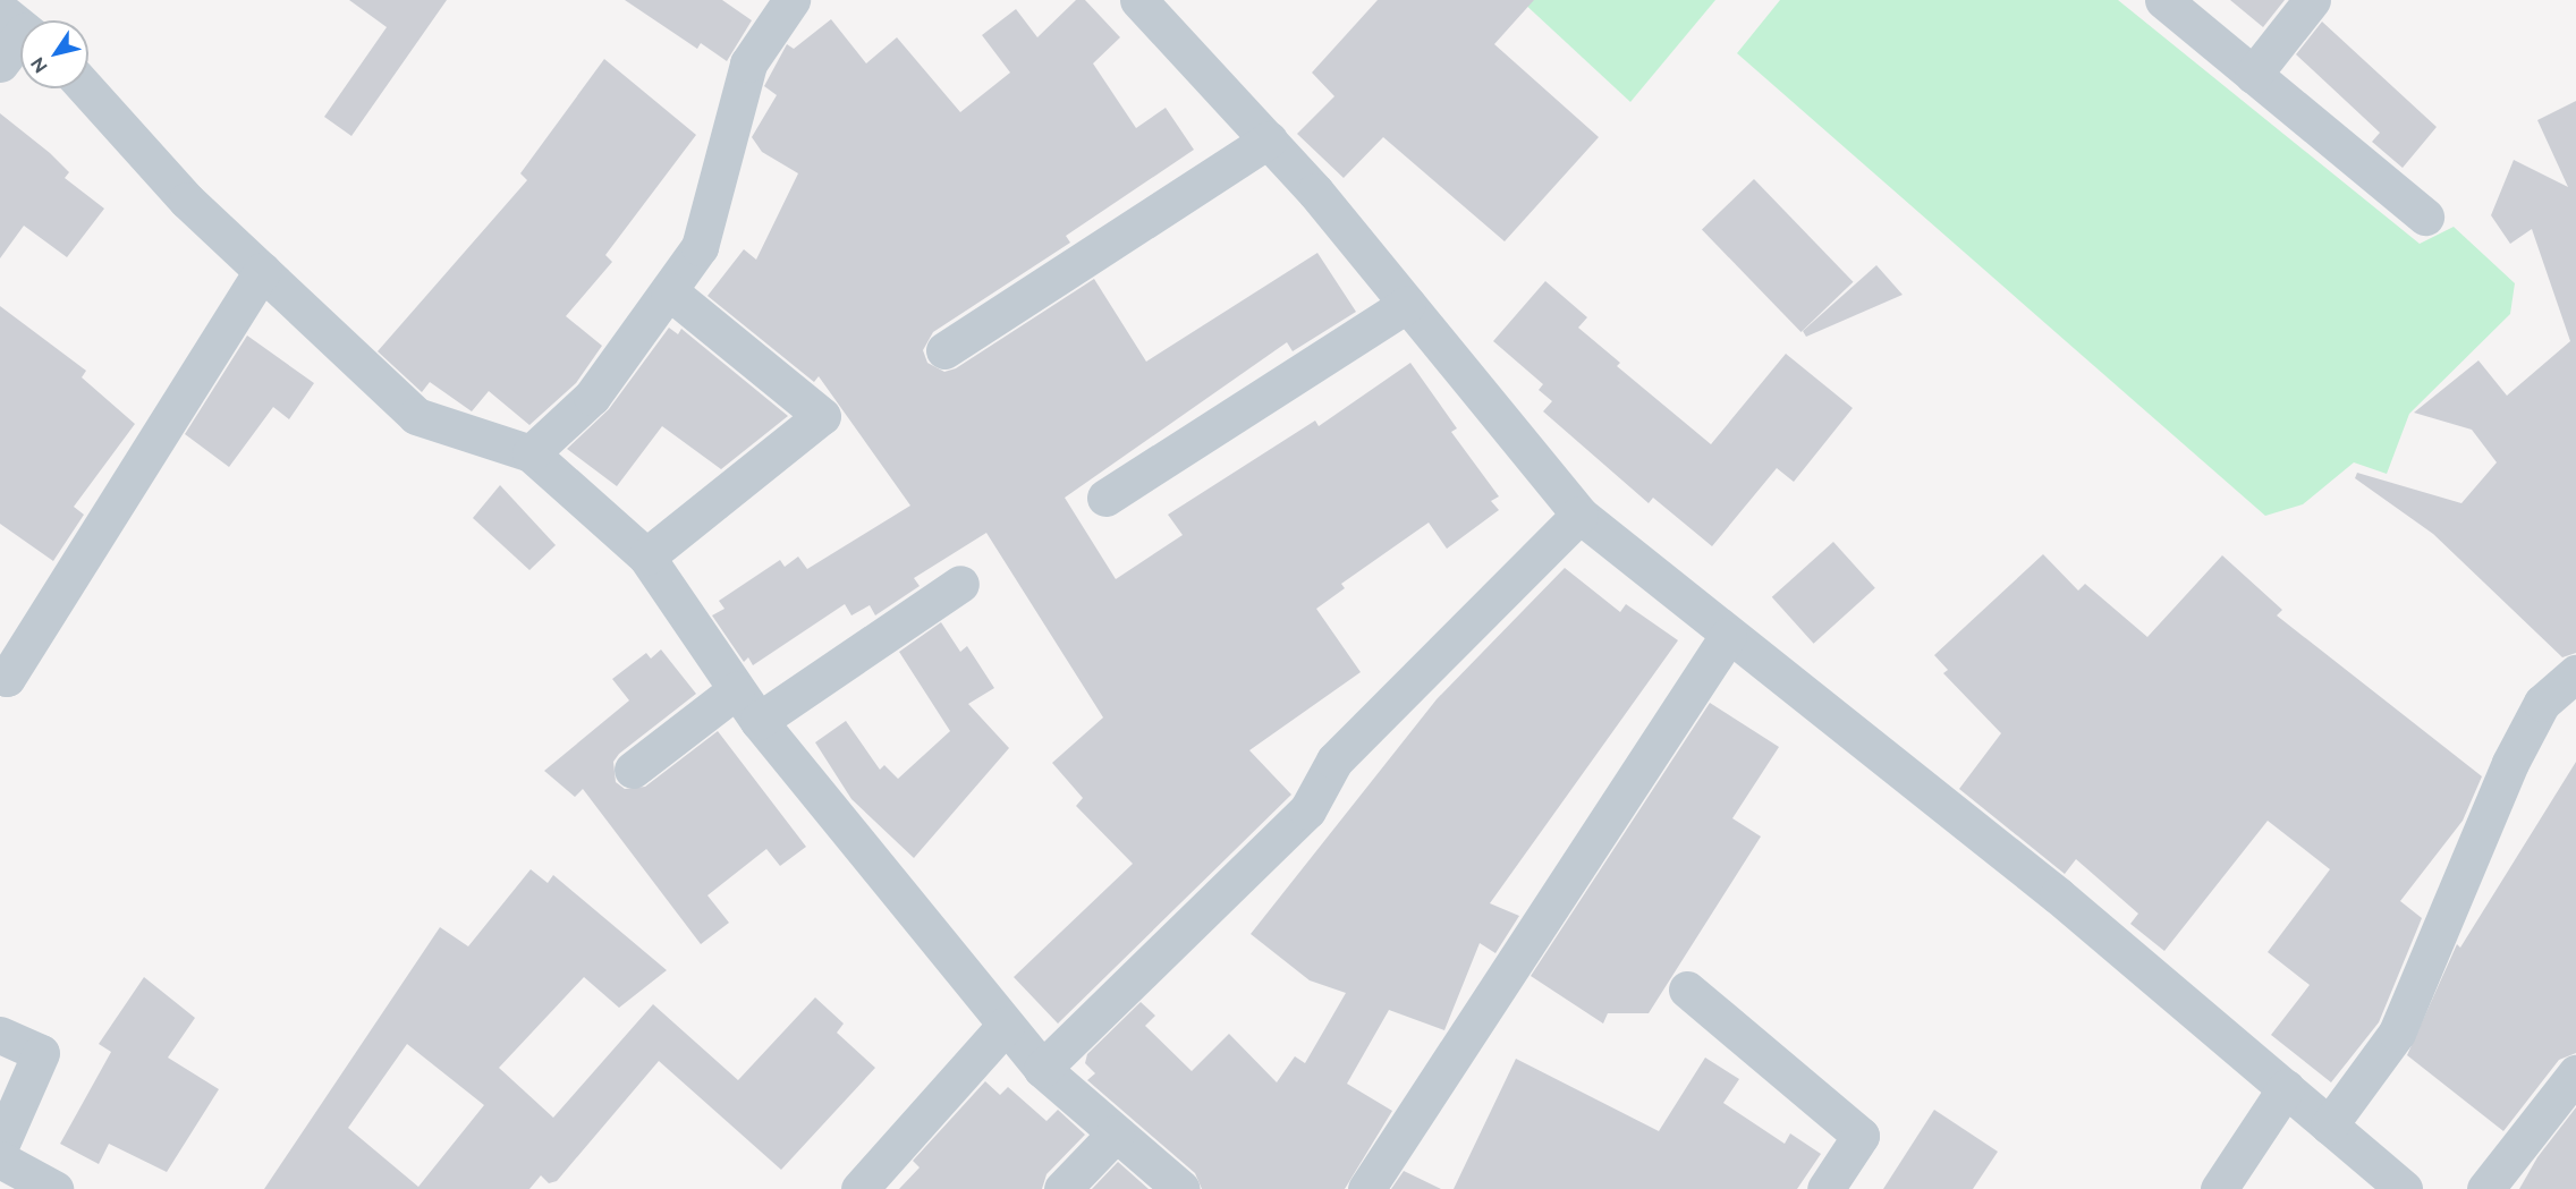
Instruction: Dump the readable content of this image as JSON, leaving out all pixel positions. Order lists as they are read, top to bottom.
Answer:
{
  "north": "bottom left"
}
